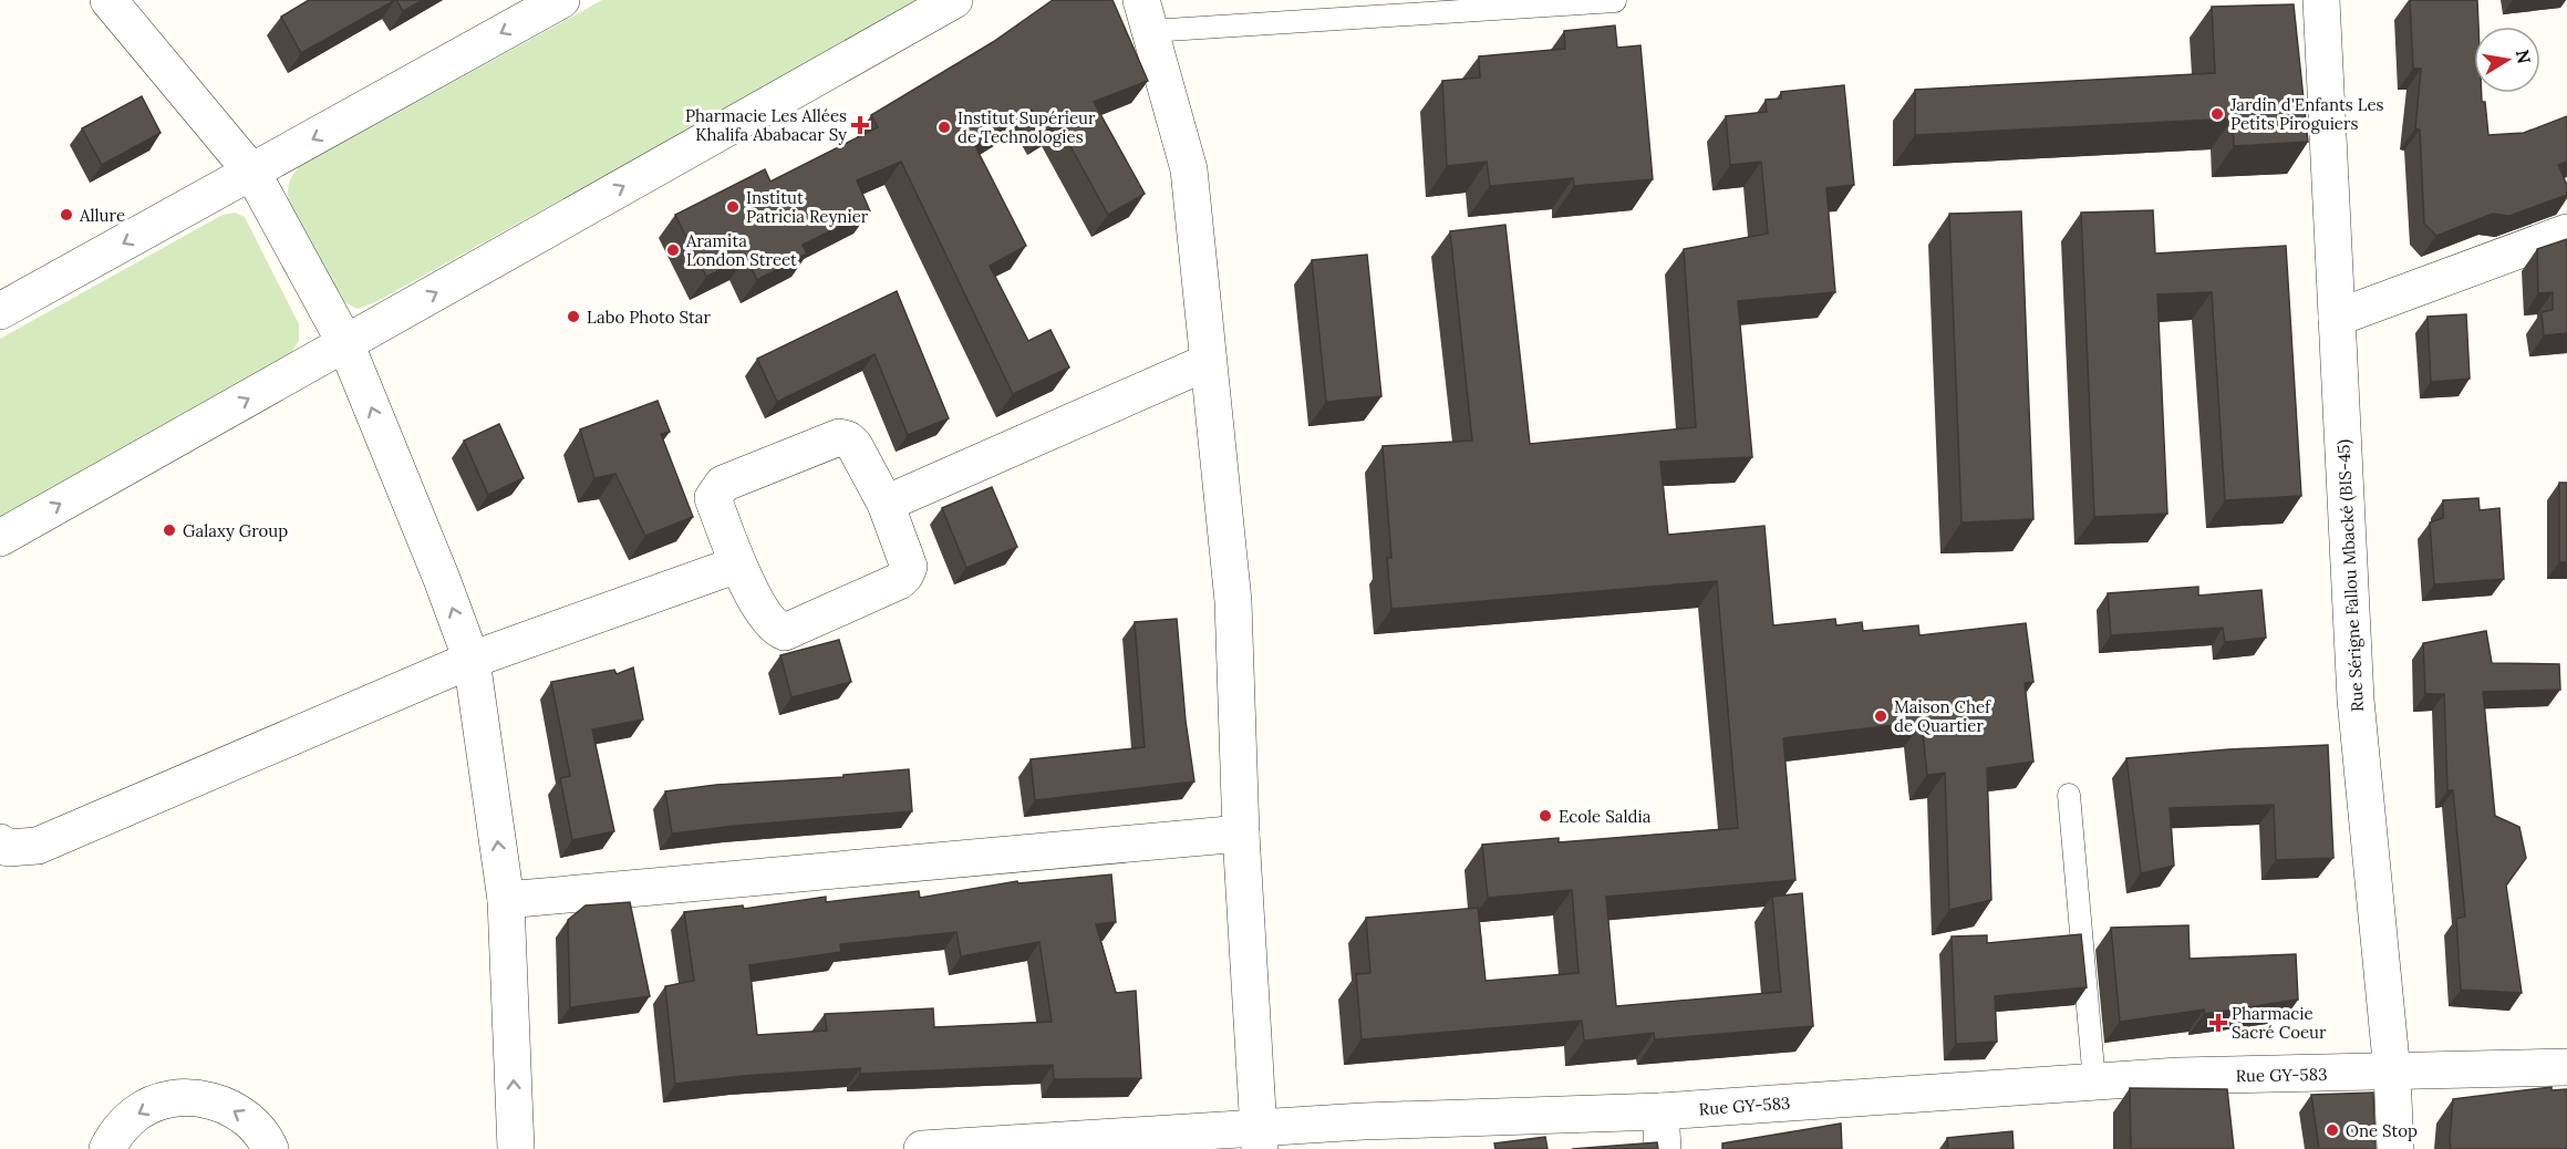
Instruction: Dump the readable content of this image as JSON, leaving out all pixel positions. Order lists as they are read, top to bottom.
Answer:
{
  "streets": {
    "street": ["Rue Sérigne Fallou Mbacké (BIS-45)", "Rue GY-583"]
  },
  "crossings": [
    ["Rue Sérigne Fallou Mbacké (BIS-45)", "Rue GY-583"]
  ],
  "places": {
    "other": [
      "Jardin d'Enfants Les Petits Piroguiers",
      "Institut Supérieur de Technologies",
      "Institut Patricia Reynier",
      "Allure",
      "Aramita London Street",
      "Labo Photo Star",
      "Galaxy Group",
      "Maison Chef de Quartier",
      "Ecole Saldia",
      "One Stop"
    ],
    "health": ["Pharmacie Les Allées Khalifa Ababacar Sy", "Pharmacie Sacré Coeur"]
  },
  "north": "right"
}
